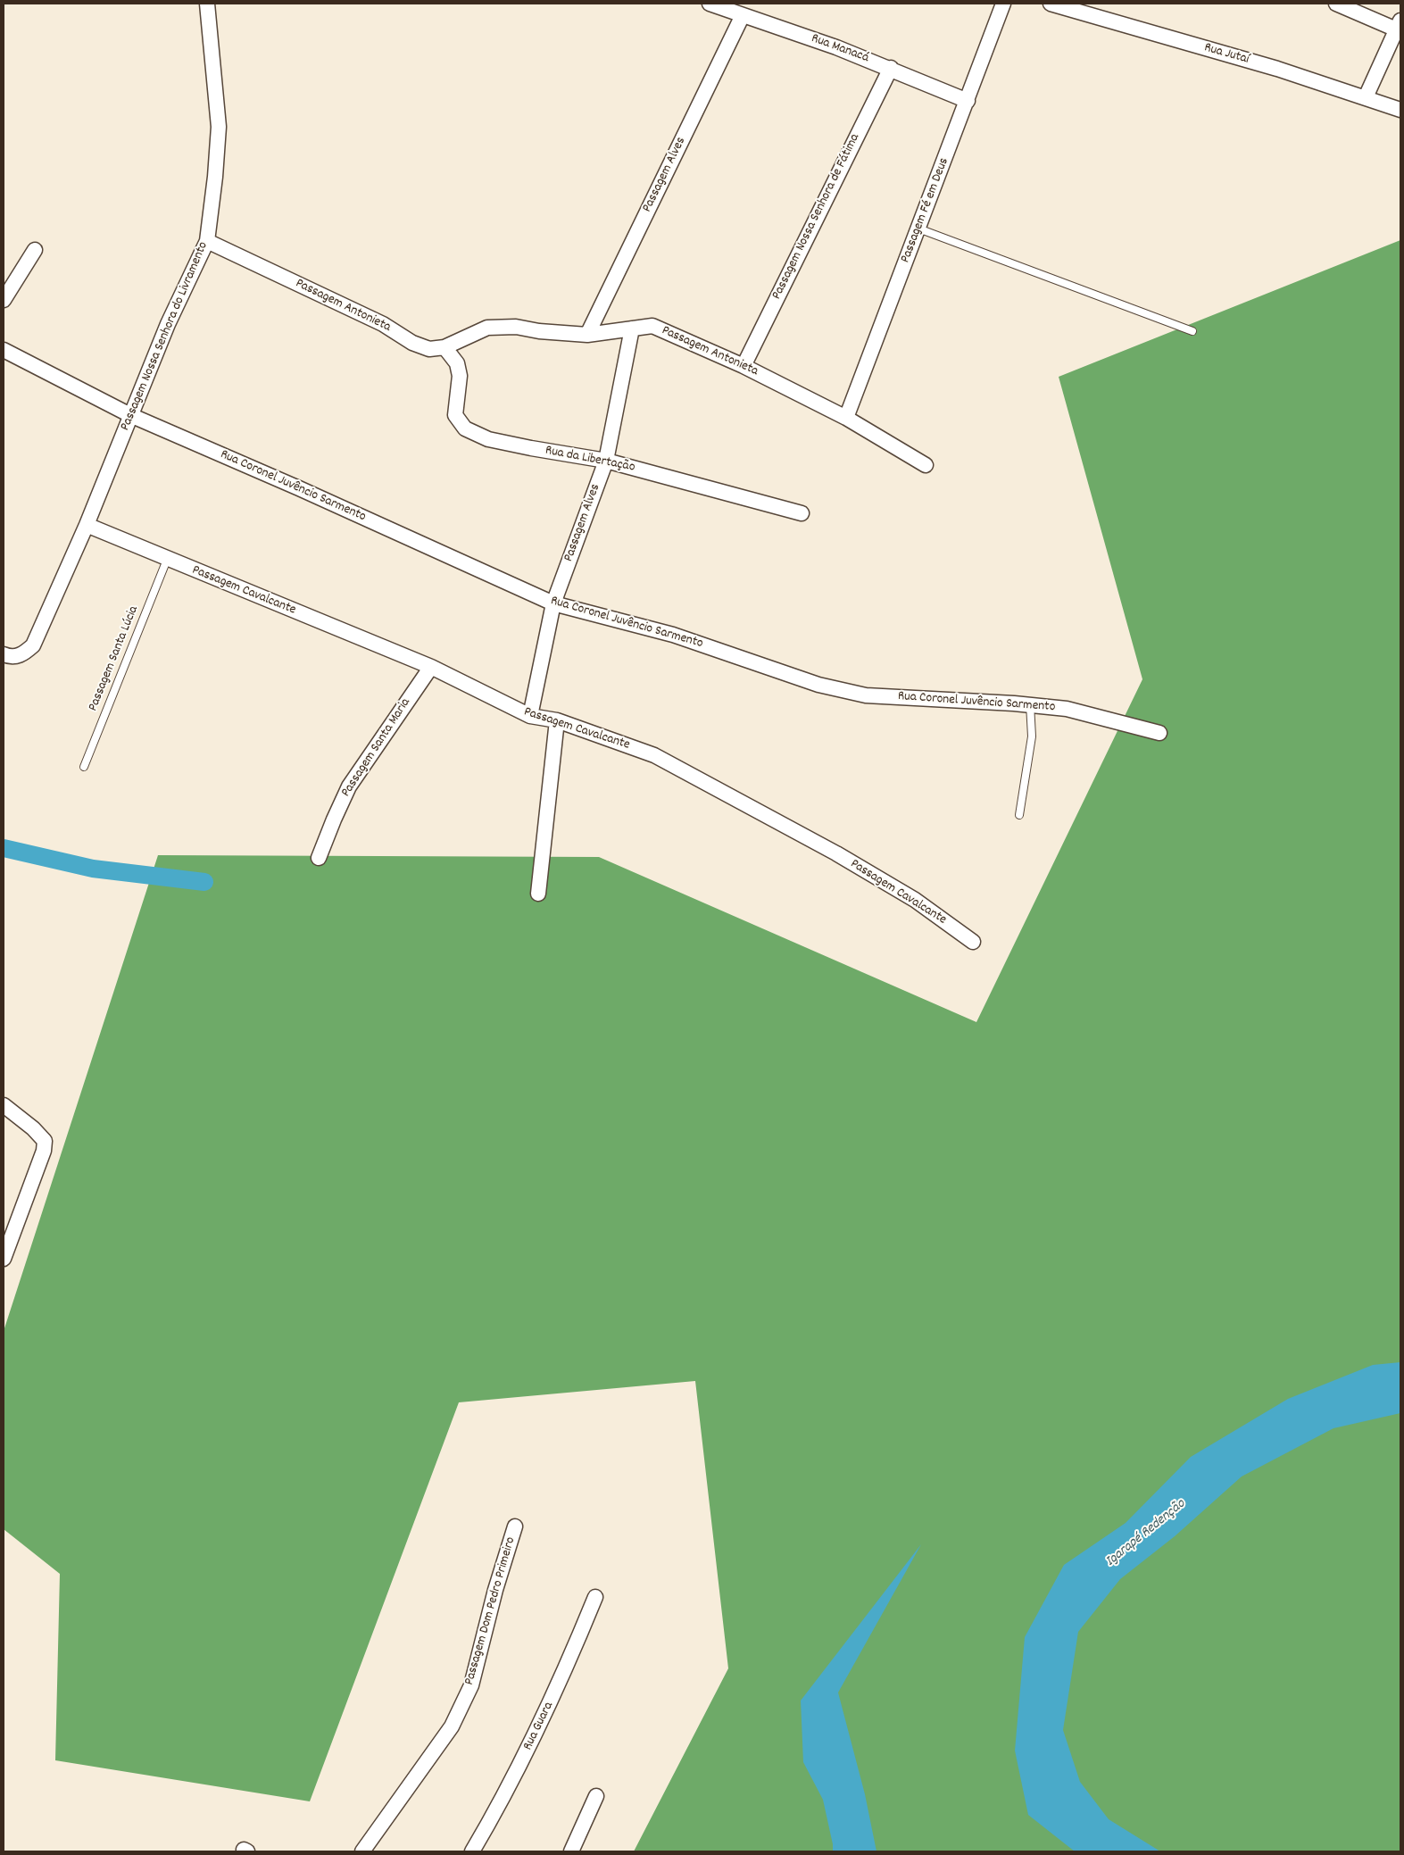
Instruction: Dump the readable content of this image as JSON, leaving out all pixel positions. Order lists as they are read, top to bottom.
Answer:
{
  "streets": {
    "street": [
      "Rua Manacá",
      "Rua Jutaí",
      "Passagem Alves",
      "Passagem Fé em Deus",
      "Passagem Nossa Senhora de Fátima",
      "Passagem Antonieta",
      "Passagem Nossa Senhora do Livramento",
      "Rua da Libertação",
      "Rua Coronel Juvêncio Sarmento",
      "Passagem Cavalcante",
      "Passagem Santa Maria",
      "Passagem Dom Pedro Primeiro",
      "Rua Guara"
    ],
    "lane": ["Passagem Santa Lúcia"]
  },
  "crossings": [
    ["Rua Manacá", "Passagem Alves"],
    ["Rua Manacá", "Passagem Fé em Deus"],
    ["Rua Manacá", "Passagem Nossa Senhora de Fátima"],
    ["Passagem Alves", "Passagem Antonieta"],
    ["Passagem Alves", "Rua da Libertação"],
    ["Passagem Alves", "Rua Coronel Juvêncio Sarmento"],
    ["Passagem Alves", "Passagem Cavalcante"],
    ["Passagem Fé em Deus", "Passagem Antonieta"],
    ["Passagem Nossa Senhora de Fátima", "Passagem Antonieta"],
    ["Passagem Antonieta", "Passagem Nossa Senhora do Livramento"],
    ["Passagem Antonieta", "Rua da Libertação"],
    ["Passagem Nossa Senhora do Livramento", "Rua Coronel Juvêncio Sarmento"],
    ["Passagem Nossa Senhora do Livramento", "Passagem Cavalcante"],
    ["Passagem Cavalcante", "Passagem Santa Lúcia"],
    ["Passagem Cavalcante", "Passagem Santa Maria"]
  ],
  "water": ["Igarapé Redenção"]
}
